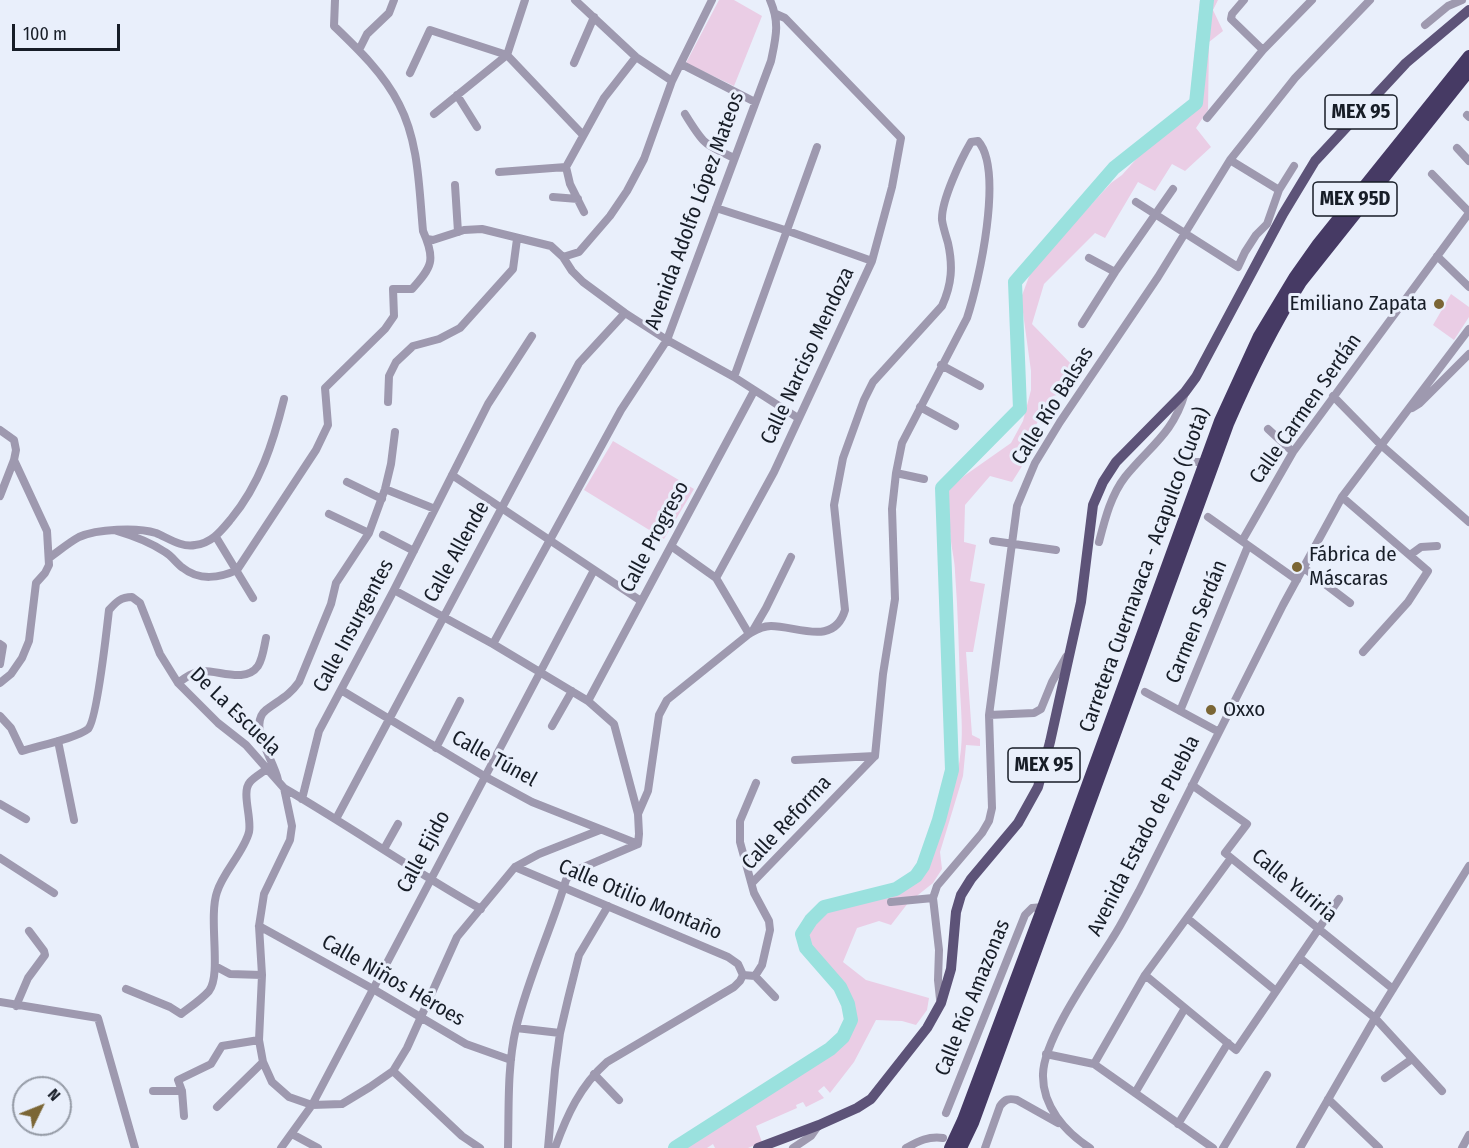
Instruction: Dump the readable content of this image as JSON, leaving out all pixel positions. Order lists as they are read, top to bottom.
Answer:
{
  "streets": {
    "highway": ["MEX 95D", "Carretera Cuernavaca - Acapulco (Cuota)"],
    "main road": ["MEX 95"],
    "street": [
      "Avenida Adolfo López Mateos",
      "Calle Narciso Mendoza",
      "Calle Río Balsas",
      "Calle Carmen Serdán",
      "Calle Progreso",
      "Calle Allende",
      "Carmen Serdán",
      "Calle Insurgentes",
      "De La Escuela",
      "Calle Túnel",
      "Calle Reforma",
      "Avenida Estado de Puebla",
      "Calle Ejido",
      "Calle Yuriria",
      "Calle Otilio Montaño",
      "Calle Niños Héroes",
      "Calle Río Amazonas"
    ]
  },
  "crossings": [
    ["Avenida Adolfo López Mateos", "Calle Narciso Mendoza"],
    ["Calle Carmen Serdán", "Carmen Serdán"],
    ["Calle Allende", "Calle Túnel"],
    ["Carretera Cuernavaca - Acapulco (Cuota)", "Calle Río Amazonas"],
    ["Calle Insurgentes", "Calle Túnel"],
    ["Calle Túnel", "Calle Ejido"],
    ["Avenida Estado de Puebla", "Calle Yuriria"],
    ["Calle Ejido", "Calle Niños Héroes"]
  ],
  "places": ["Emiliano Zapata", "Fábrica de Máscaras", "Oxxo"],
  "scale_bar": "100 m",
  "north": "top right"
}
